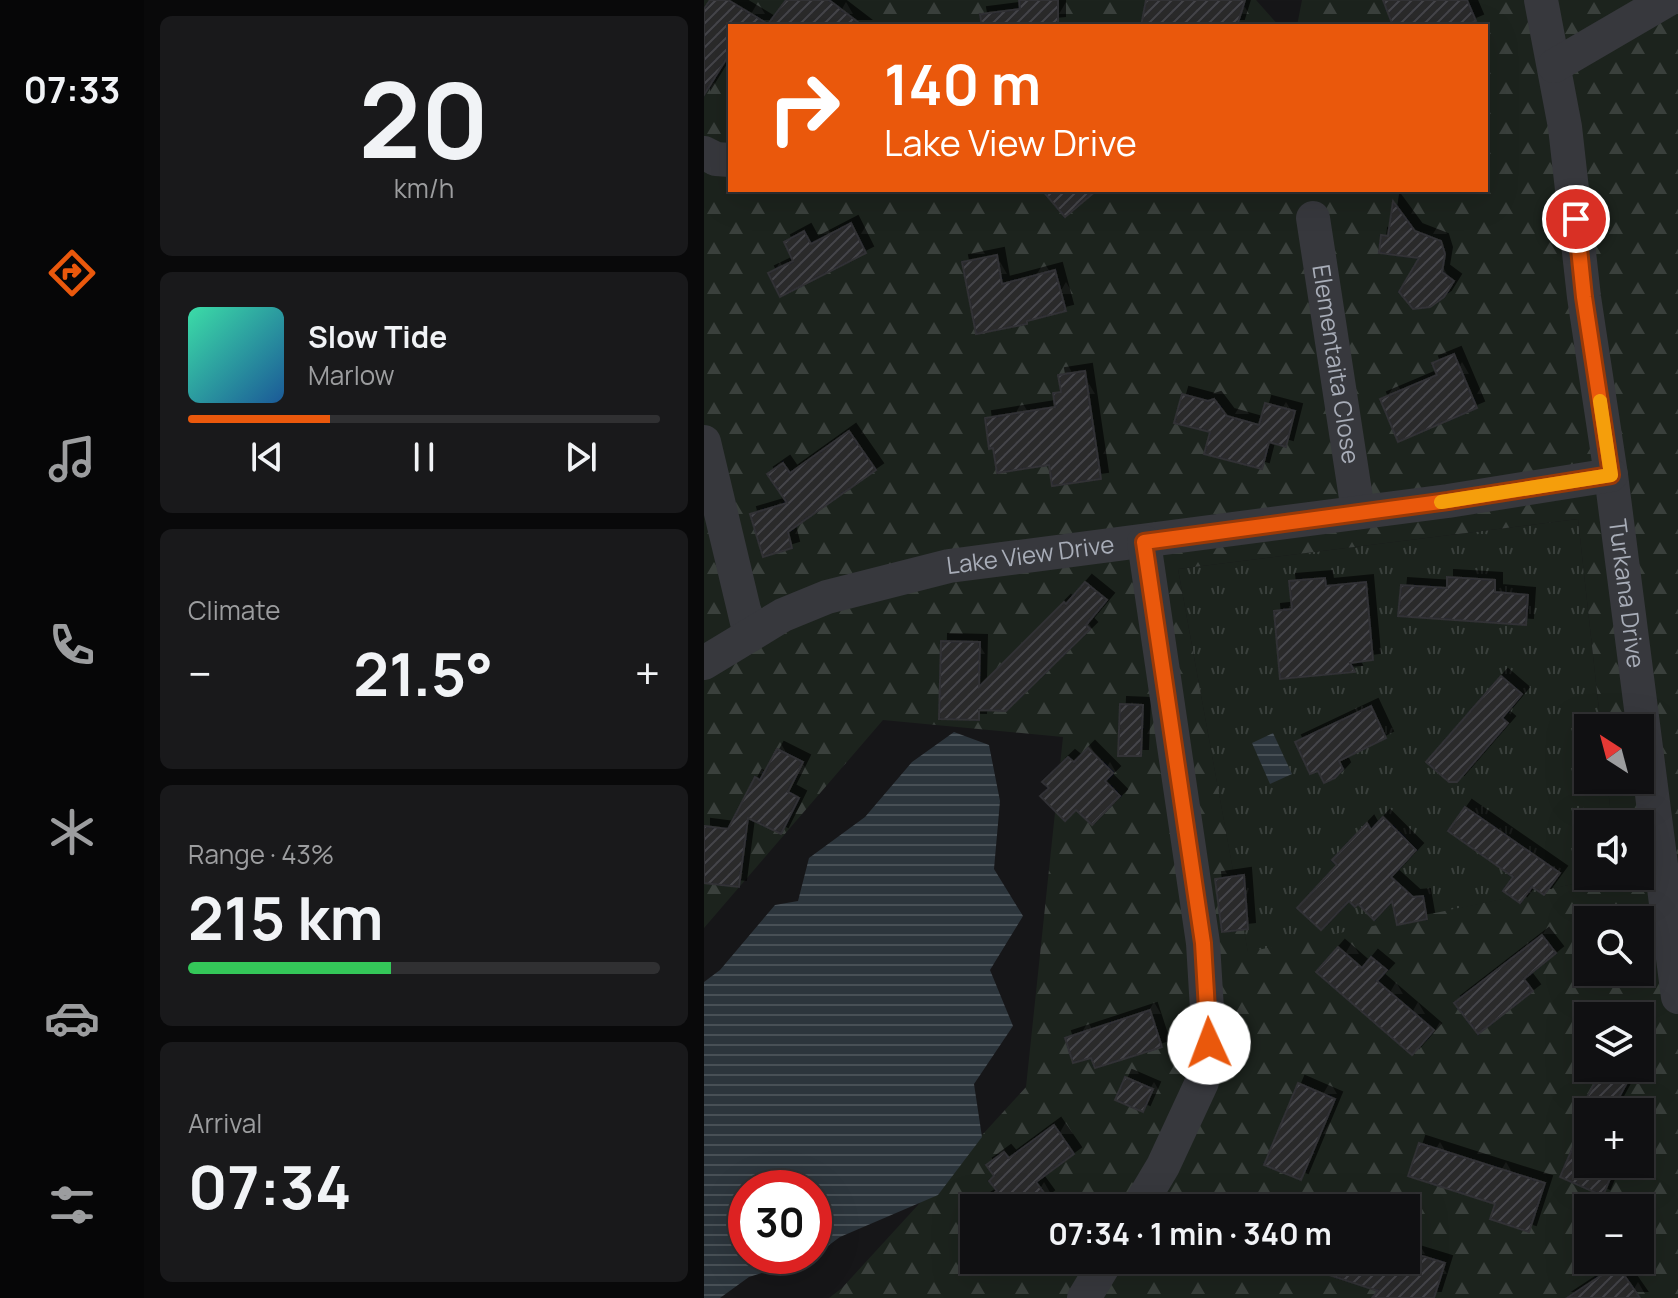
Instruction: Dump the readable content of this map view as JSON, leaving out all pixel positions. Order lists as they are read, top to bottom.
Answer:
{
  "streets": {
    "street": ["Elementaita Close", "Lake View Drive", "Turkana Drive"]
  },
  "crossings": [
    ["Elementaita Close", "Lake View Drive"],
    ["Lake View Drive", "Turkana Drive"]
  ],
  "north": "top left",
  "page": {
    "tabs": "07:33",
    "tile": [
      ["20", "km/h"],
      "Climate",
      ["Range · 43%", "215 km"],
      ["Arrival", "07:34"]
    ],
    "turn": ["140 m", "Lake View Drive"],
    "song": ["Slow Tide", "Marlow"],
    "heat": ["−", "21.5°", "+"],
    "map_buttons": ["+", "−"],
    "limit": "30",
    "trip": "07:34 · 1 min · 340 m"
  }
}
